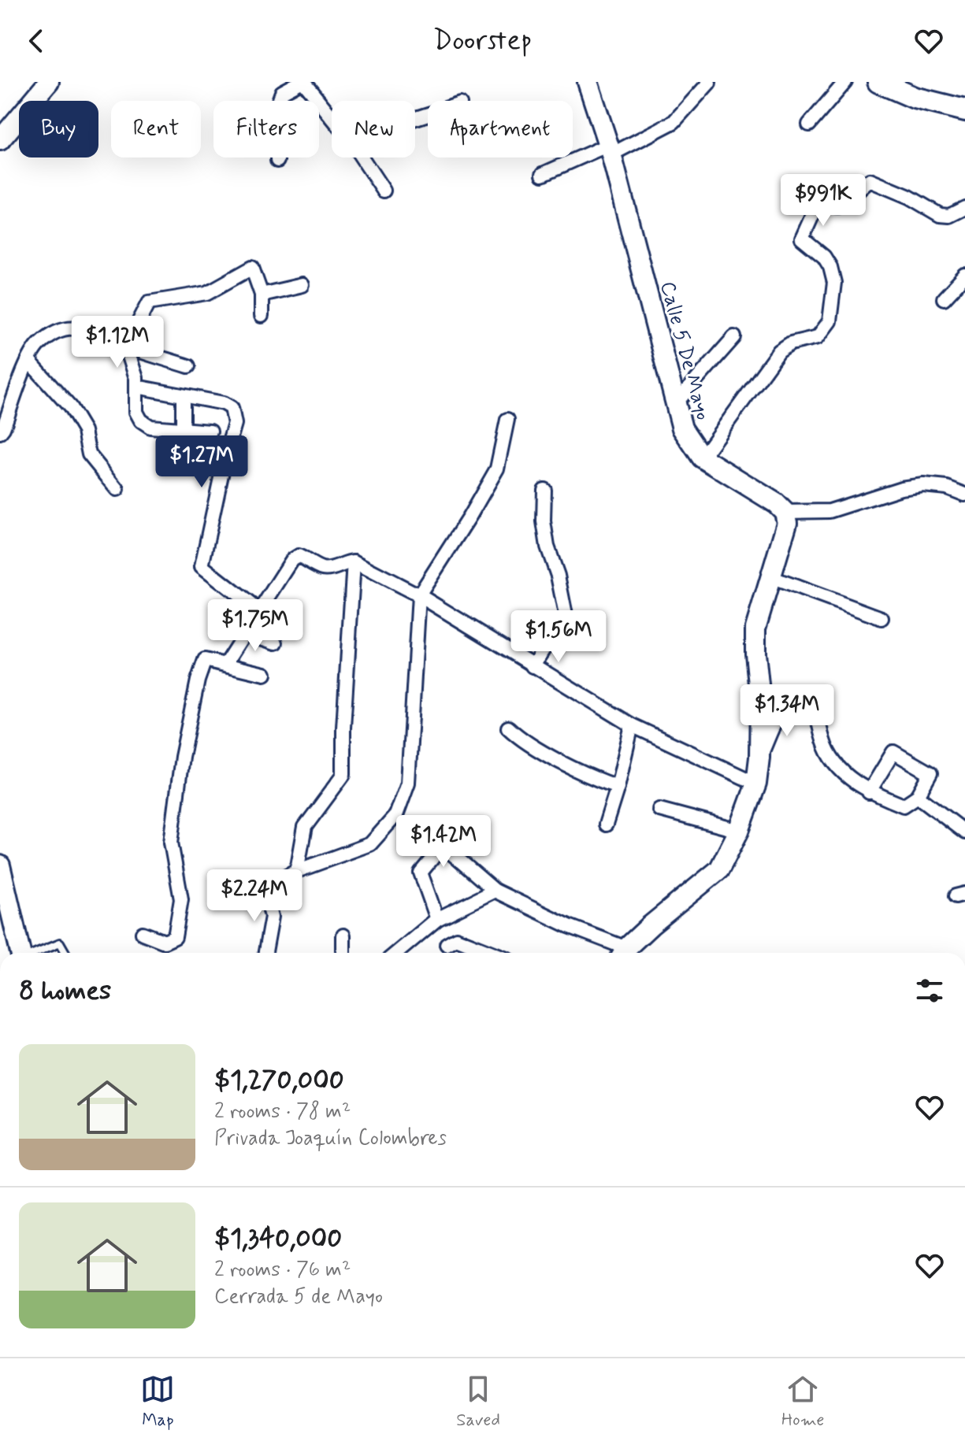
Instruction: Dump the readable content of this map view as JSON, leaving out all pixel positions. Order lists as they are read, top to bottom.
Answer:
{
  "streets": {
    "street": ["Calle 5 De Mayo"]
  },
  "page": {
    "header": "Doorstep",
    "chip": [
      "Buy",
      "Rent",
      "Filters",
      "New",
      "Apartment"
    ],
    "price": [
      "$991K",
      "$1.12M",
      "$1.27M",
      "$1.75M",
      "$1.56M",
      "$1.34M",
      "$1.42M",
      "$2.24M"
    ],
    "heading": "8 homes",
    "list": [
      {
        "name": "$1,270,000",
        "note": "2 rooms · 78 m² · Privada Joaquín Colombres"
      },
      {
        "name": "$1,340,000",
        "note": "2 rooms · 76 m² · Cerrada 5 de Mayo"
      }
    ],
    "tabs": ["Map", "Saved", "Home"]
  }
}
